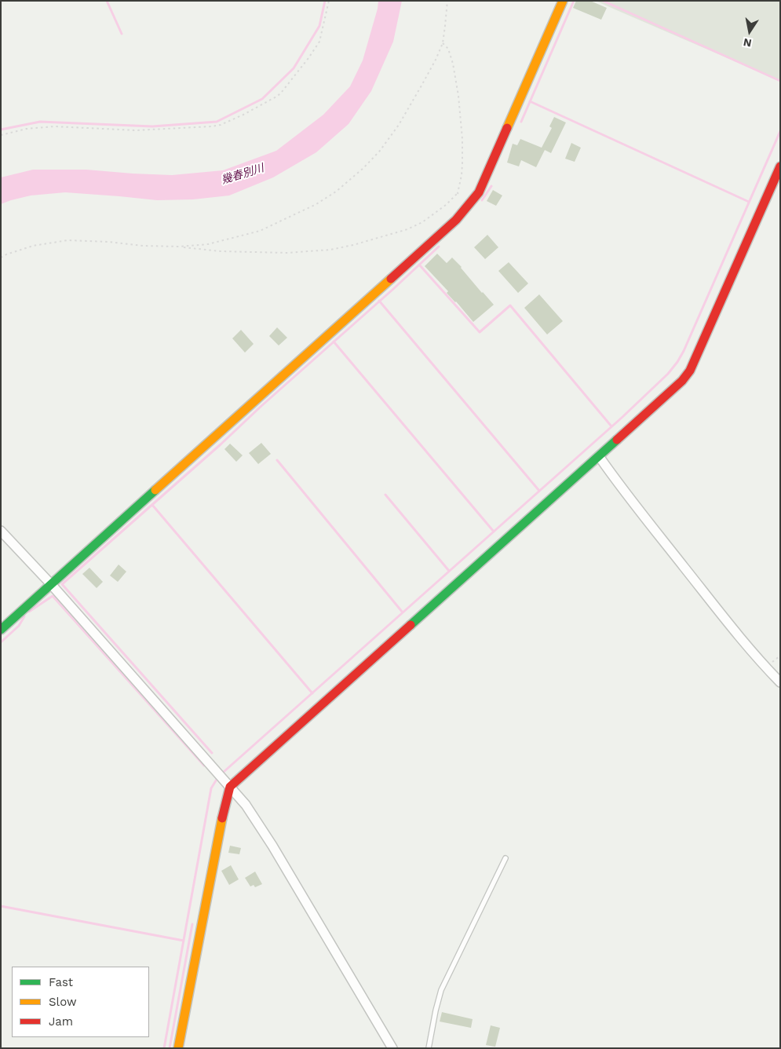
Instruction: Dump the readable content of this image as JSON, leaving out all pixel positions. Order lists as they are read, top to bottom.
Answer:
{
  "water": ["幾春別川"],
  "legend": ["Fast", "Slow", "Jam"],
  "north": "bottom"
}
